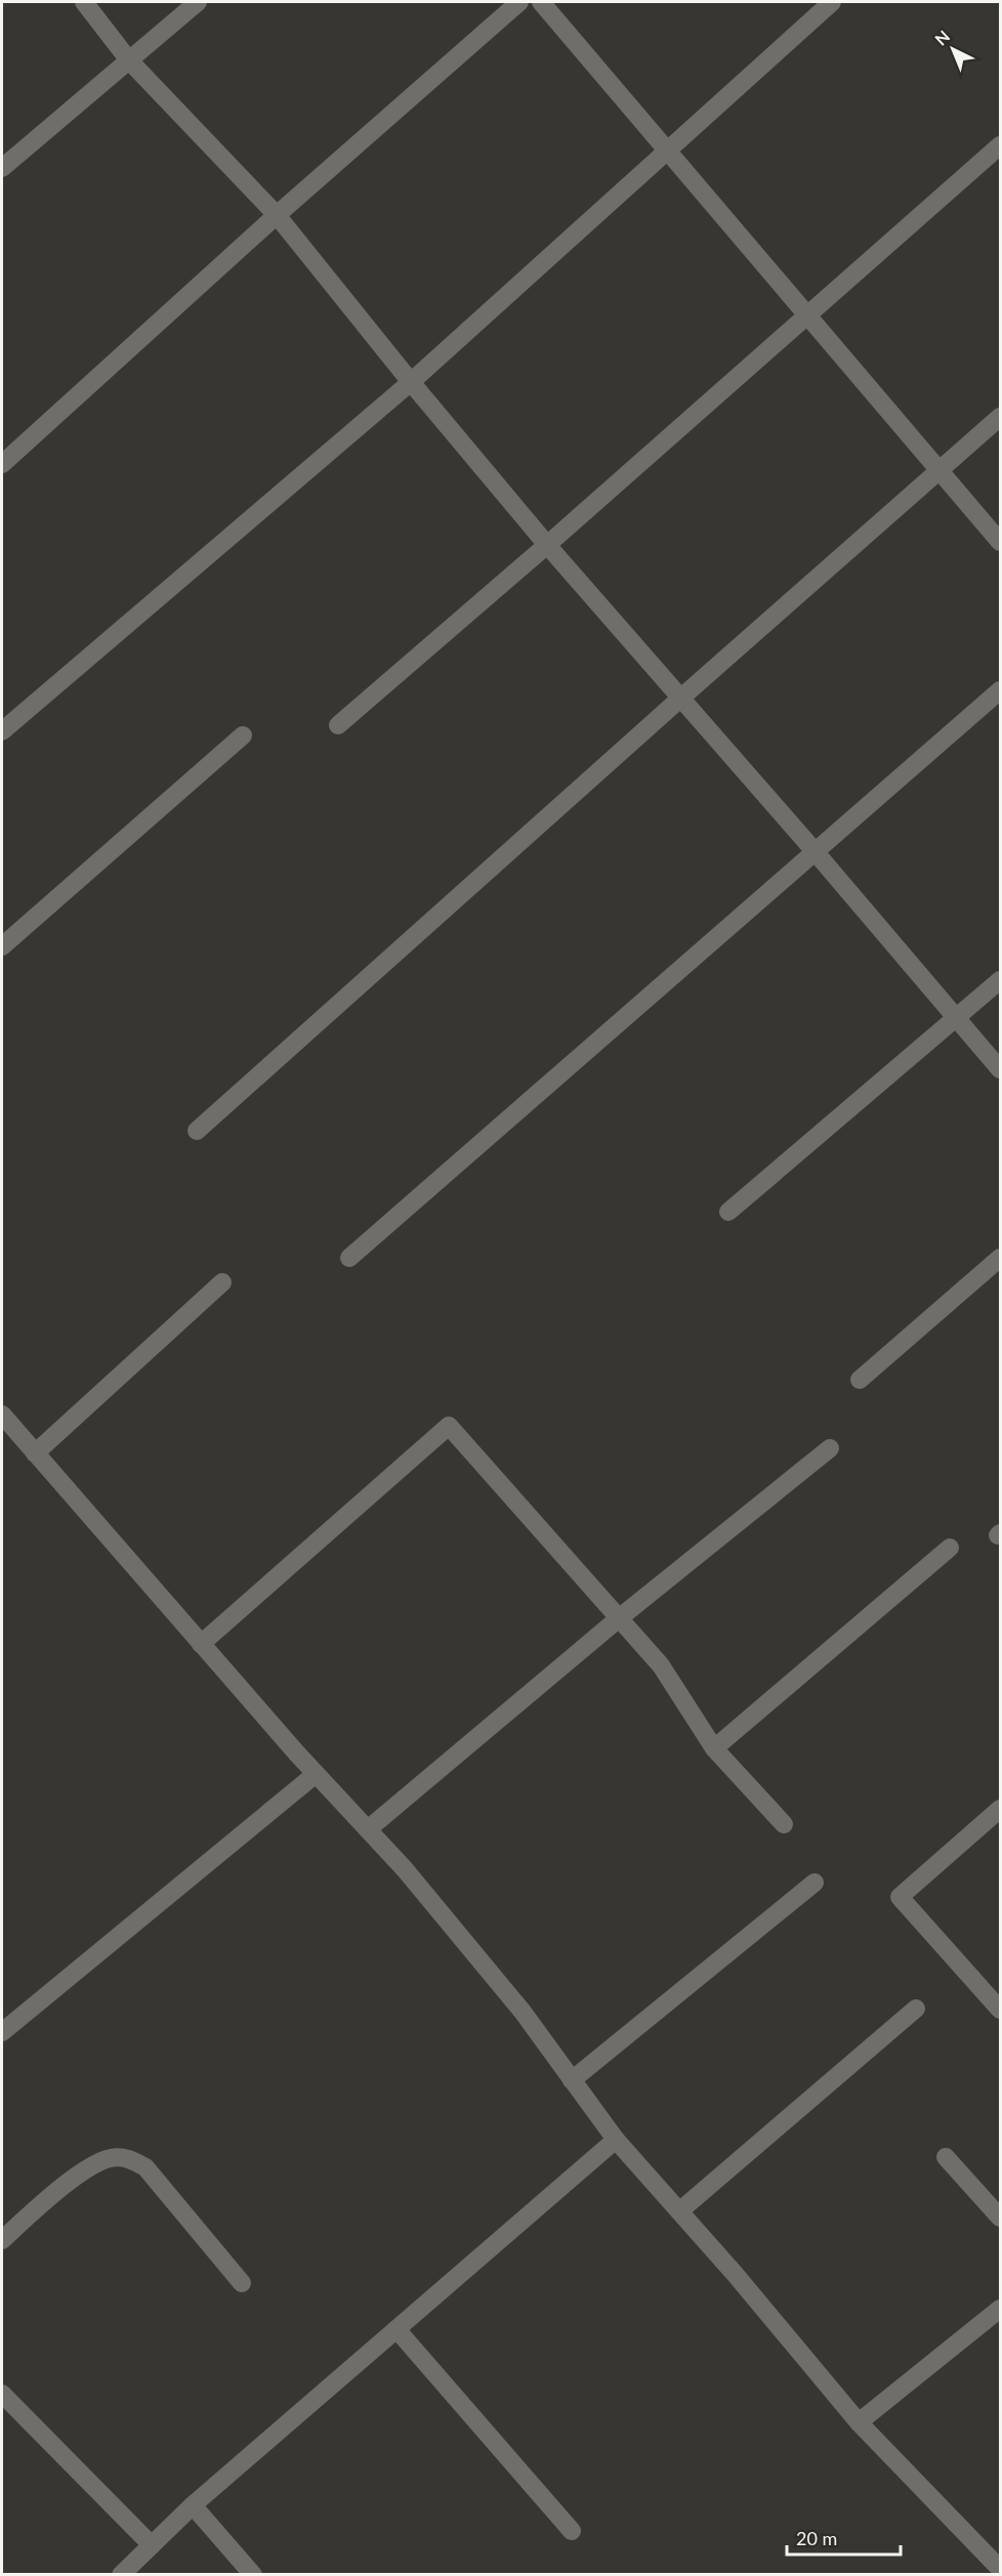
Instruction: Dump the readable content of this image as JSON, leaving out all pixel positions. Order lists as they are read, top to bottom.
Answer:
{
  "scale_bar": "20 m",
  "north": "top left"
}
